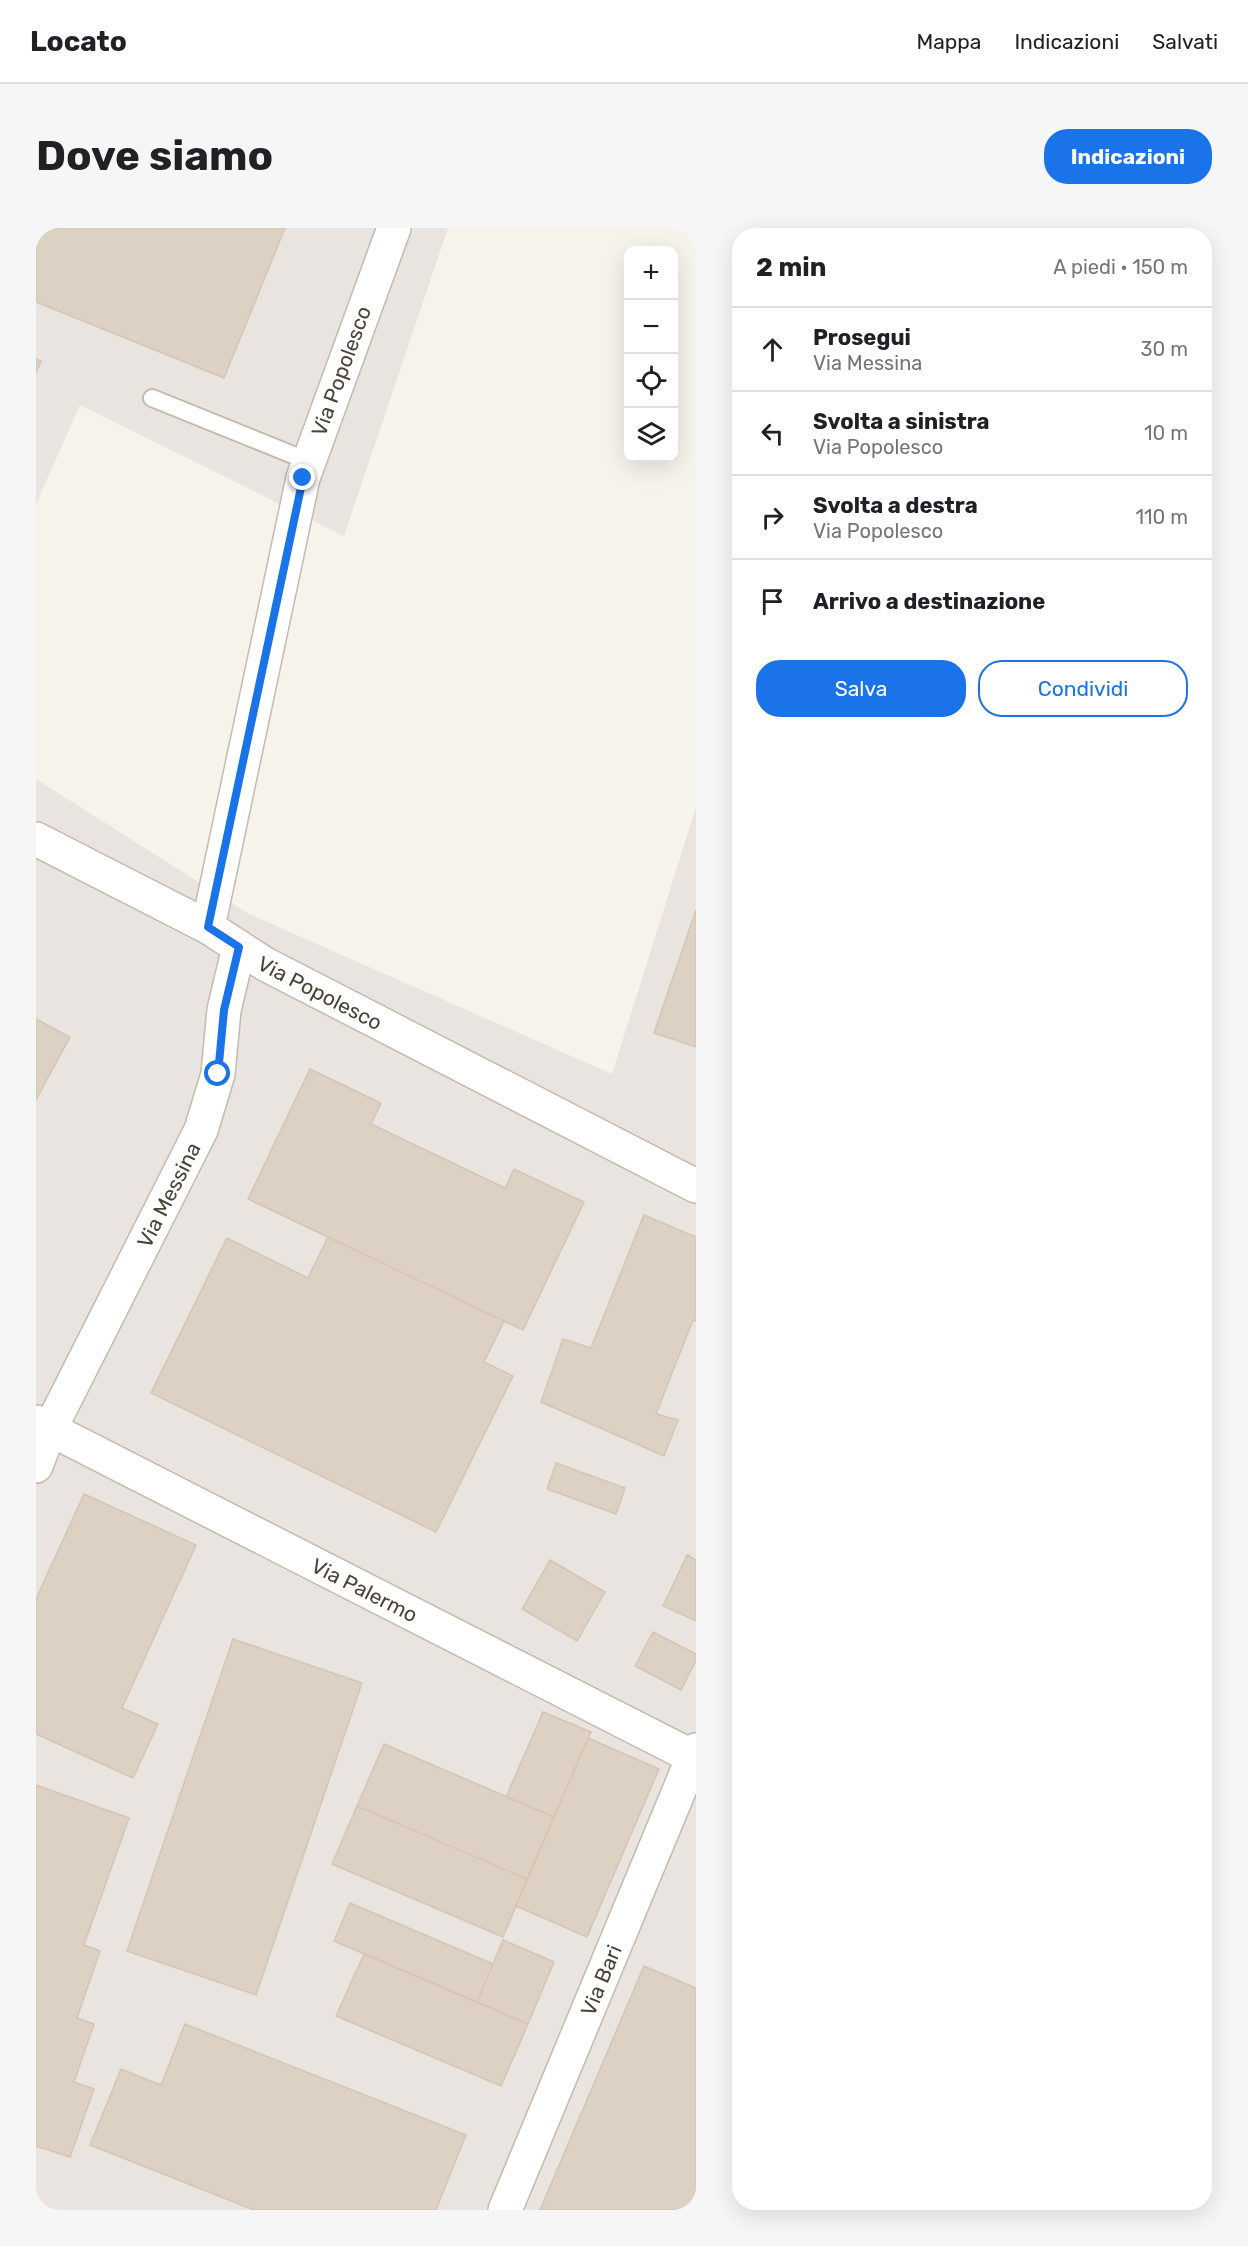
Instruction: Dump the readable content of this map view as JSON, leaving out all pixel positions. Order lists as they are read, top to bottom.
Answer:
{
  "streets": {
    "street": [
      "Via Popolesco",
      "Via Messina",
      "Via Palermo",
      "Via Bari"
    ]
  },
  "crossings": [
    ["Via Popolesco", "Via Messina"],
    ["Via Messina", "Via Palermo"],
    ["Via Palermo", "Via Bari"]
  ],
  "page": {
    "header": "Locato",
    "nav": ["Mappa", "Indicazioni", "Salvati"],
    "buttons": [
      "Indicazioni",
      ["Salva", "Condividi"]
    ],
    "title": "Dove siamo",
    "heading": ["2 min", "A piedi · 150 m"],
    "map_buttons": ["+", "−"],
    "list": [
      ["Prosegui", "Via Messina", "30 m"],
      ["Svolta a sinistra", "Via Popolesco", "10 m"],
      ["Svolta a destra", "Via Popolesco", "110 m"],
      "Arrivo a destinazione"
    ]
  }
}
